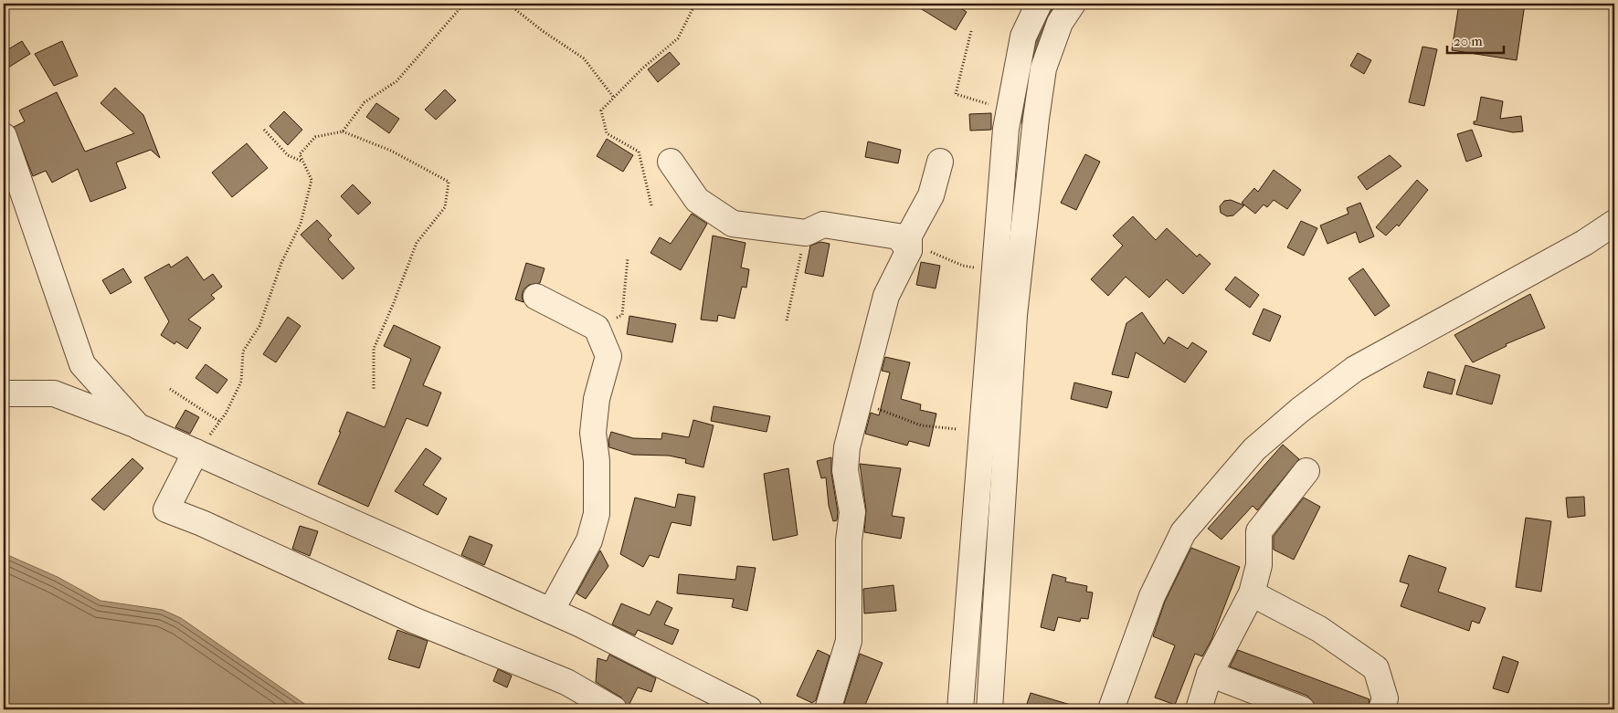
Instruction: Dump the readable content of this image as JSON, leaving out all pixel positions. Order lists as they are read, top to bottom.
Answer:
{
  "scale_bar": "20 m"
}
